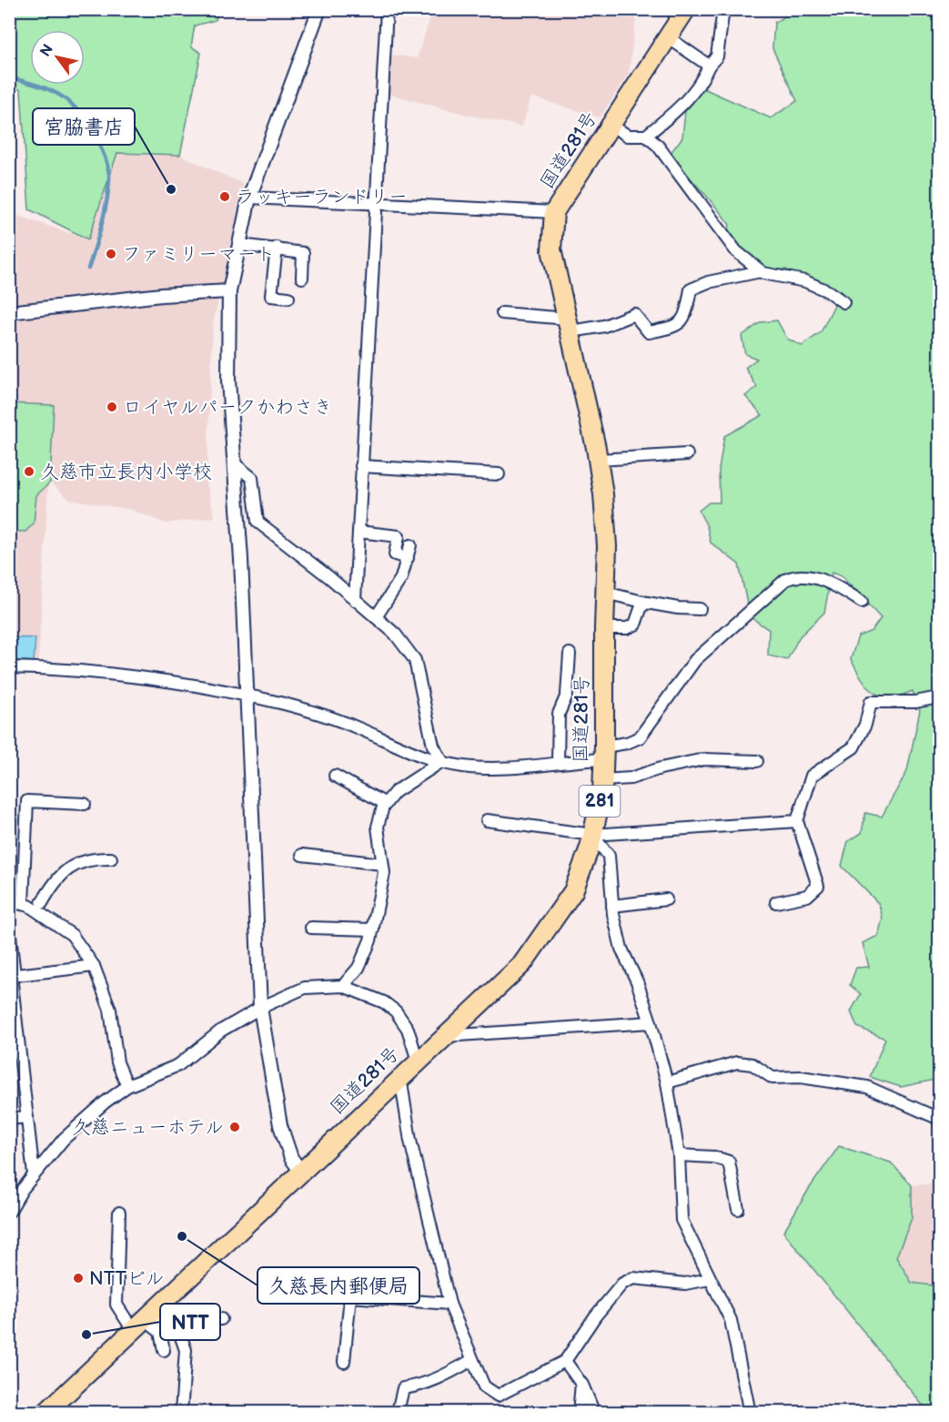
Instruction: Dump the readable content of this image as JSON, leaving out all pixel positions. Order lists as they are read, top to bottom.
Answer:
{
  "streets": {
    "highway": ["国道281号", "281"]
  },
  "places": [
    "宮脇書店",
    "ラッキーランドリー",
    "ファミリーマート",
    "ロイヤルパークかわさき",
    "久慈市立長内小学校",
    "久慈ニューホテル",
    "久慈長内郵便局",
    "NTTビル",
    "NTT"
  ],
  "north": "top left"
}
